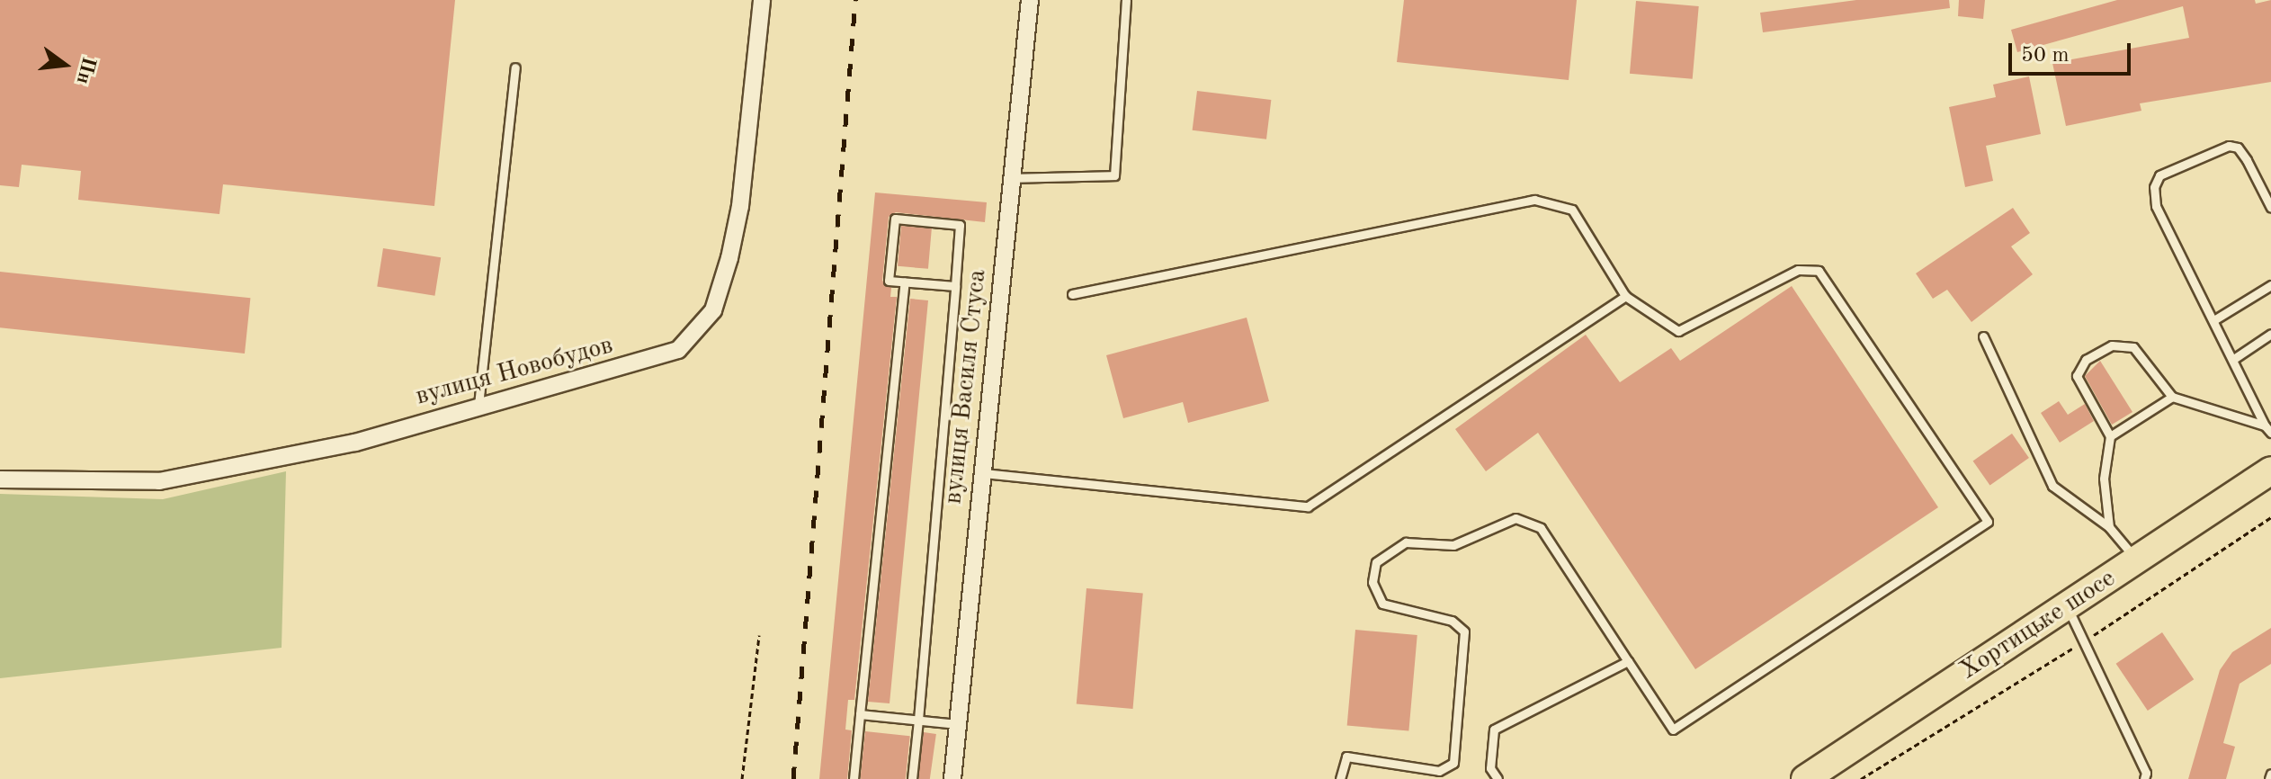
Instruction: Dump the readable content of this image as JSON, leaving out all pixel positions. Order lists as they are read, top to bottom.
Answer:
{
  "streets": {
    "main road": ["Хортицьке шосе"],
    "street": ["вулиця Новобудов", "вулиця Василя Стуса"]
  },
  "scale_bar": "50 m",
  "north": "right"
}
